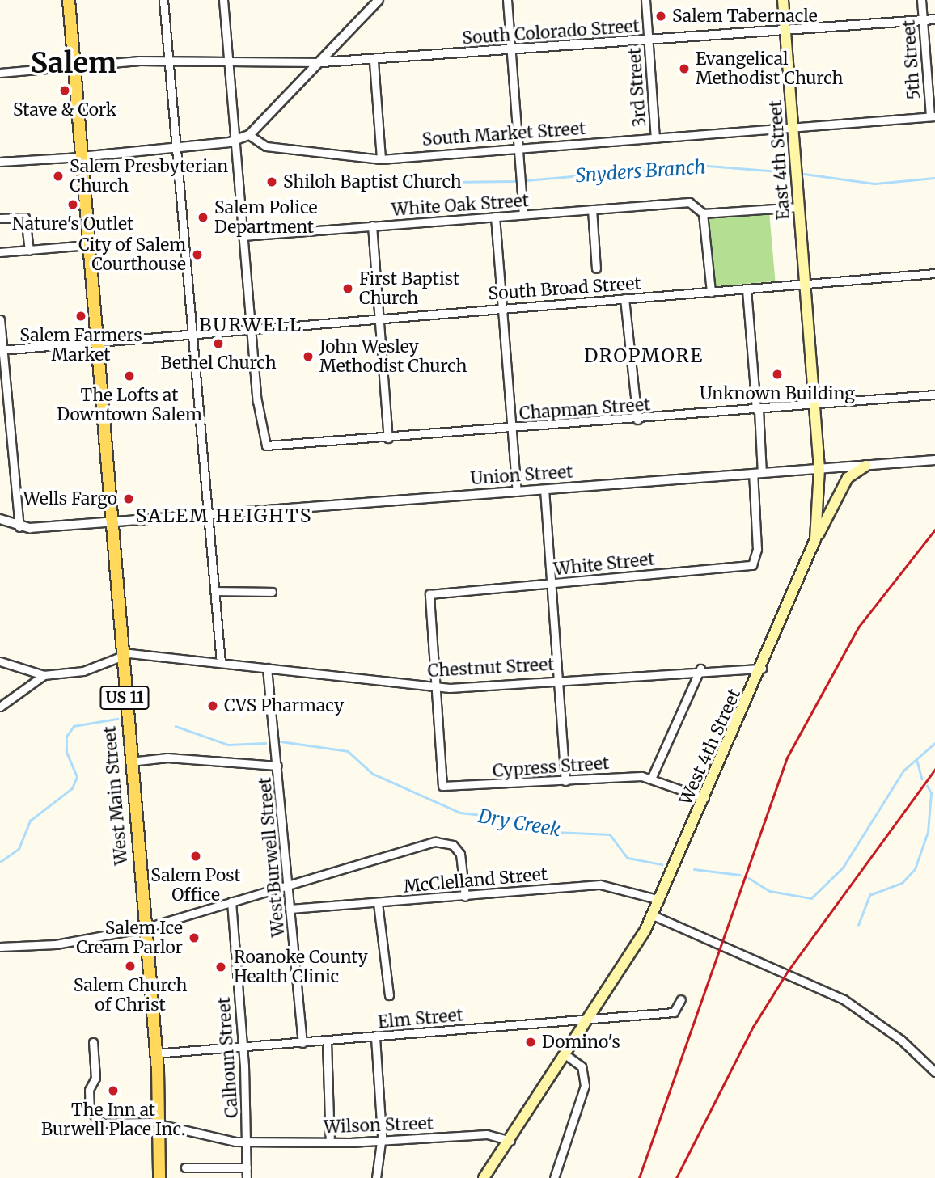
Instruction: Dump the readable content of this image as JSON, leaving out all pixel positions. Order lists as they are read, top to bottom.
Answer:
{
  "streets": {
    "main road": [
      "East 4th Street",
      "US 11",
      "West 4th Street",
      "West Main Street"
    ],
    "street": [
      "South Colorado Street",
      "5th Street",
      "3rd Street",
      "South Market Street",
      "White Oak Street",
      "South Broad Street",
      "Chapman Street",
      "Union Street",
      "White Street",
      "Chestnut Street",
      "Cypress Street",
      "West Burwell Street",
      "McClelland Street",
      "Elm Street",
      "Calhoun Street",
      "Wilson Street"
    ]
  },
  "crossings": [
    ["South Colorado Street", "5th Street"],
    ["South Colorado Street", "3rd Street"],
    ["South Colorado Street", "East 4th Street"],
    ["South Colorado Street", "US 11"],
    ["5th Street", "South Market Street"],
    ["3rd Street", "South Market Street"],
    ["South Market Street", "East 4th Street"],
    ["East 4th Street", "South Broad Street"],
    ["East 4th Street", "West 4th Street"],
    ["South Broad Street", "Chapman Street"],
    ["South Broad Street", "White Street"],
    ["South Broad Street", "US 11"],
    ["South Broad Street", "West 4th Street"],
    ["South Broad Street", "West Main Street"],
    ["Chapman Street", "White Street"],
    ["Chapman Street", "West 4th Street"],
    ["Union Street", "White Street"],
    ["Union Street", "West 4th Street"],
    ["Union Street", "West Main Street"],
    ["White Street", "Chestnut Street"],
    ["White Street", "Cypress Street"],
    ["Chestnut Street", "West 4th Street"],
    ["Chestnut Street", "Cypress Street"],
    ["Chestnut Street", "West Main Street"],
    ["Chestnut Street", "West Burwell Street"],
    ["US 11", "West Main Street"],
    ["West 4th Street", "Cypress Street"],
    ["West 4th Street", "McClelland Street"],
    ["West 4th Street", "Elm Street"],
    ["West 4th Street", "Wilson Street"],
    ["West Main Street", "Elm Street"],
    ["West Main Street", "Wilson Street"],
    ["West Burwell Street", "McClelland Street"],
    ["West Burwell Street", "Elm Street"],
    ["Elm Street", "Calhoun Street"],
    ["Calhoun Street", "Wilson Street"]
  ],
  "districts": [
    "Salem",
    "BURWELL",
    "DROPMORE",
    "SALEM HEIGHTS"
  ],
  "water": ["Snyders Branch", "Dry Creek"],
  "places": [
    "Salem Tabernacle",
    "Evangelical Methodist Church",
    "Stave & Cork",
    "Salem Presbyterian Church",
    "Shiloh Baptist Church",
    "Nature's Outlet",
    "Salem Police Department",
    "City of Salem Courthouse",
    "First Baptist Church",
    "Salem Farmers Market",
    "Bethel Church",
    "John Wesley Methodist Church",
    "Unknown Building",
    "The Lofts at Downtown Salem",
    "Wells Fargo",
    "CVS Pharmacy",
    "Salem Post Office",
    "Salem Ice Cream Parlor",
    "Salem Church of Christ",
    "Roanoke County Health Clinic",
    "Domino's",
    "The Inn at Burwell Place Inc."
  ]
}
